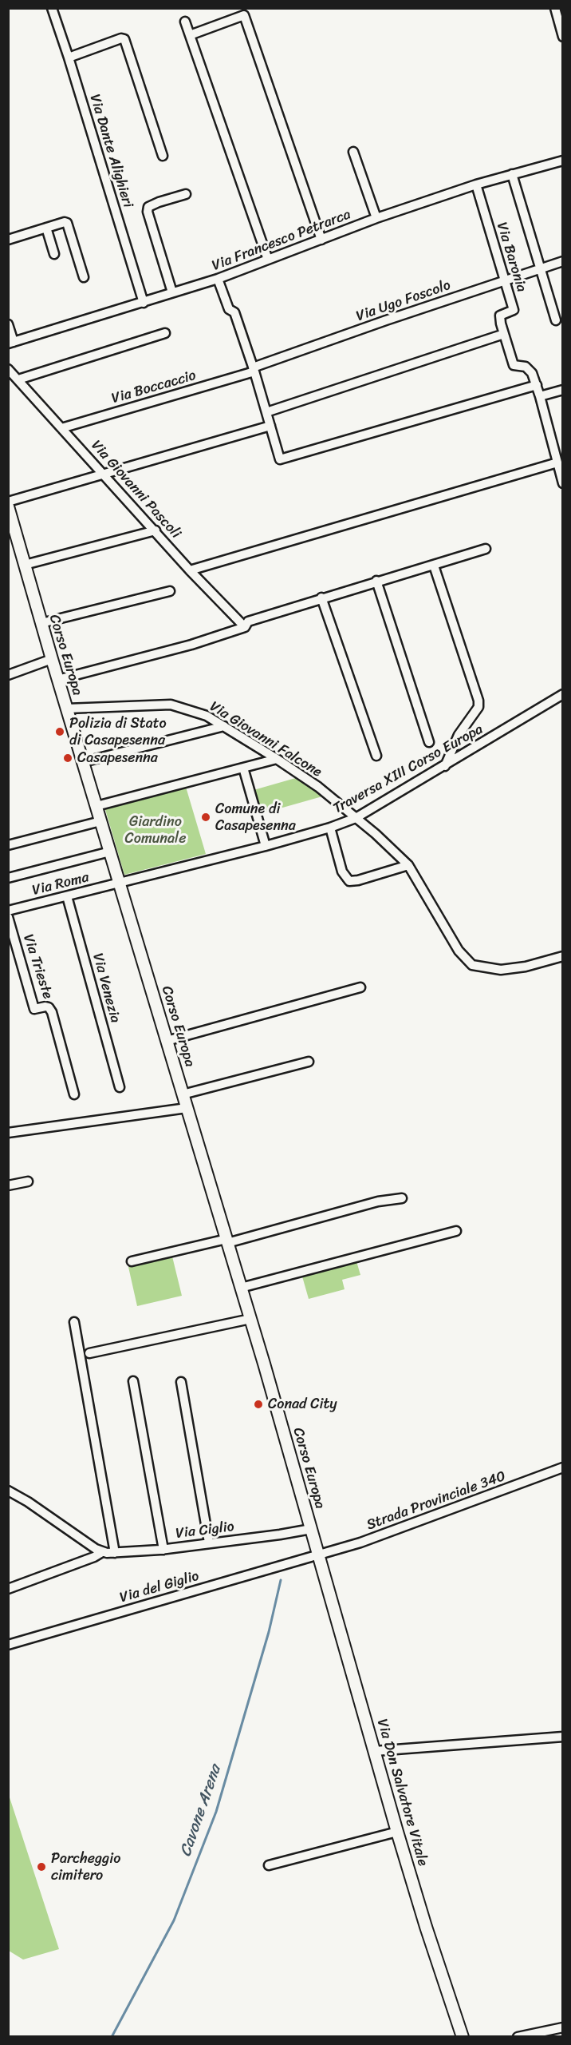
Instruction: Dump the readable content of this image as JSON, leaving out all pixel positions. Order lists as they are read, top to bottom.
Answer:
{
  "streets": {
    "street": [
      "Via Dante Alighieri",
      "Via Francesco Petrarca",
      "Via Baronia",
      "Via Ugo Foscolo",
      "Via Boccaccio",
      "Via Giovanni Pascoli",
      "Corso Europa",
      "Via Giovanni Falcone",
      "Traversa XIII Corso Europa",
      "Via Roma",
      "Via Trieste",
      "Via Venezia",
      "Strada Provinciale 340",
      "Via Ciglio",
      "Via del Giglio",
      "Via Don Salvatore Vitale"
    ]
  },
  "crossings": [
    ["Via Dante Alighieri", "Via Francesco Petrarca"],
    ["Via Francesco Petrarca", "Via Baronia"],
    ["Via Baronia", "Via Ugo Foscolo"],
    ["Via Ugo Foscolo", "Via Boccaccio"],
    ["Via Boccaccio", "Via Giovanni Pascoli"],
    ["Corso Europa", "Via Giovanni Falcone"],
    ["Corso Europa", "Traversa XIII Corso Europa"],
    ["Corso Europa", "Via Roma"],
    ["Corso Europa", "Strada Provinciale 340"],
    ["Corso Europa", "Via Ciglio"],
    ["Corso Europa", "Via del Giglio"],
    ["Corso Europa", "Via Don Salvatore Vitale"],
    ["Via Giovanni Falcone", "Traversa XIII Corso Europa"],
    ["Traversa XIII Corso Europa", "Via Roma"],
    ["Via Roma", "Via Venezia"],
    ["Strada Provinciale 340", "Via del Giglio"],
    ["Strada Provinciale 340", "Via Don Salvatore Vitale"],
    ["Via del Giglio", "Via Don Salvatore Vitale"]
  ],
  "water": ["Cavone Arena"],
  "parks": ["Giardino Comunale"],
  "places": [
    "Polizia di Stato di Casapesenna",
    "Casapesenna",
    "Comune di Casapesenna",
    "Conad City",
    "Parcheggio cimitero"
  ]
}
